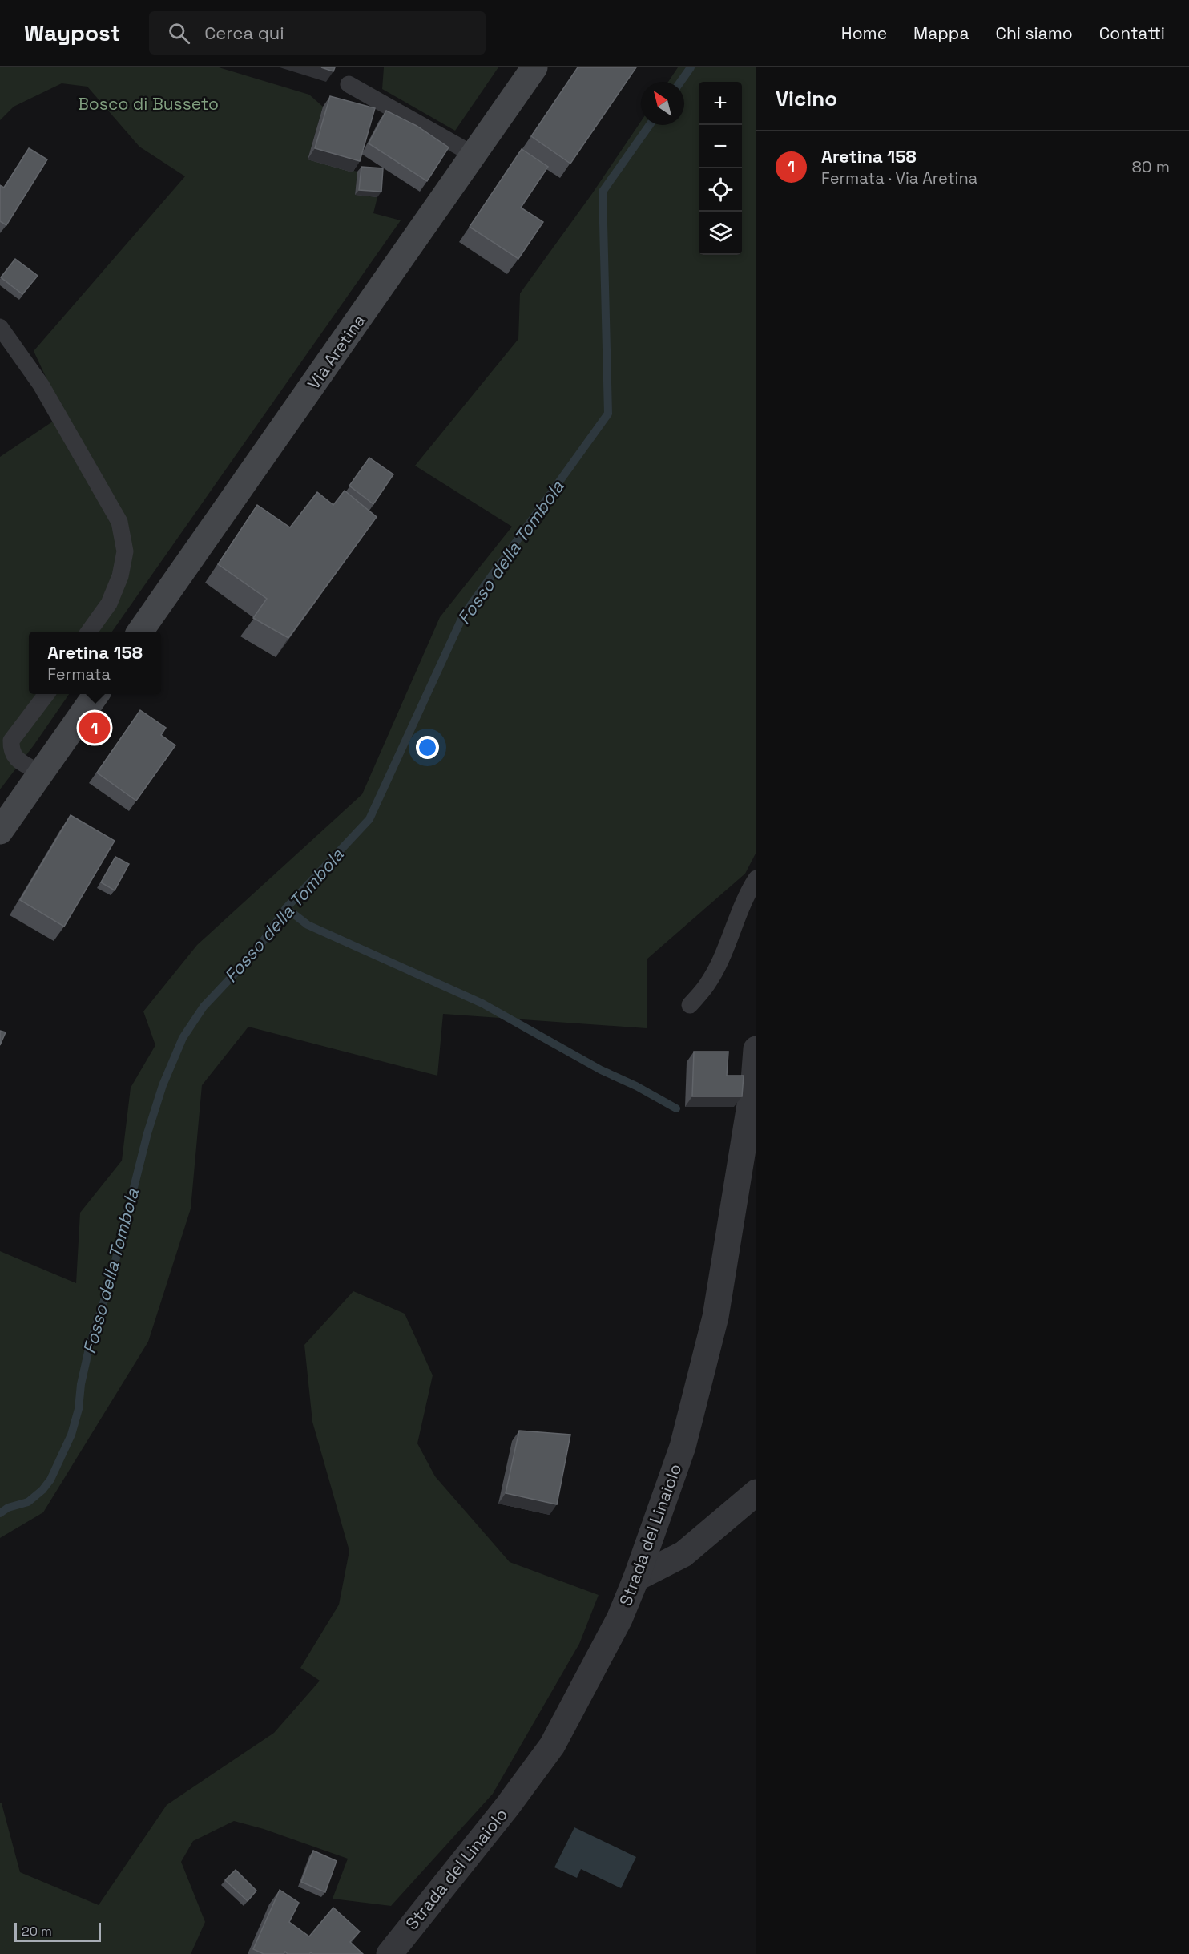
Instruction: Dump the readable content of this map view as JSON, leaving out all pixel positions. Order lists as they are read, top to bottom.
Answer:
{
  "streets": {
    "main road": ["Via Aretina"],
    "street": ["Strada del Linaiolo"]
  },
  "water": ["Fosso della Tombola"],
  "parks": ["Bosco di Busseto"],
  "scale_bar": "20 m",
  "north": "top left",
  "page": {
    "header": "Waypost",
    "search": "Cerca qui",
    "nav": [
      "Home",
      "Mappa",
      "Chi siamo",
      "Contatti"
    ],
    "heading": "Vicino",
    "map_buttons": ["+", "−"],
    "list": [
      {
        "mark": "1",
        "name": "Aretina 158",
        "note": "Fermata · Via Aretina",
        "value": "80 m"
      }
    ],
    "popup": ["Aretina 158", "Fermata"],
    "pins": "1",
    "scale": "20 m"
  }
}
